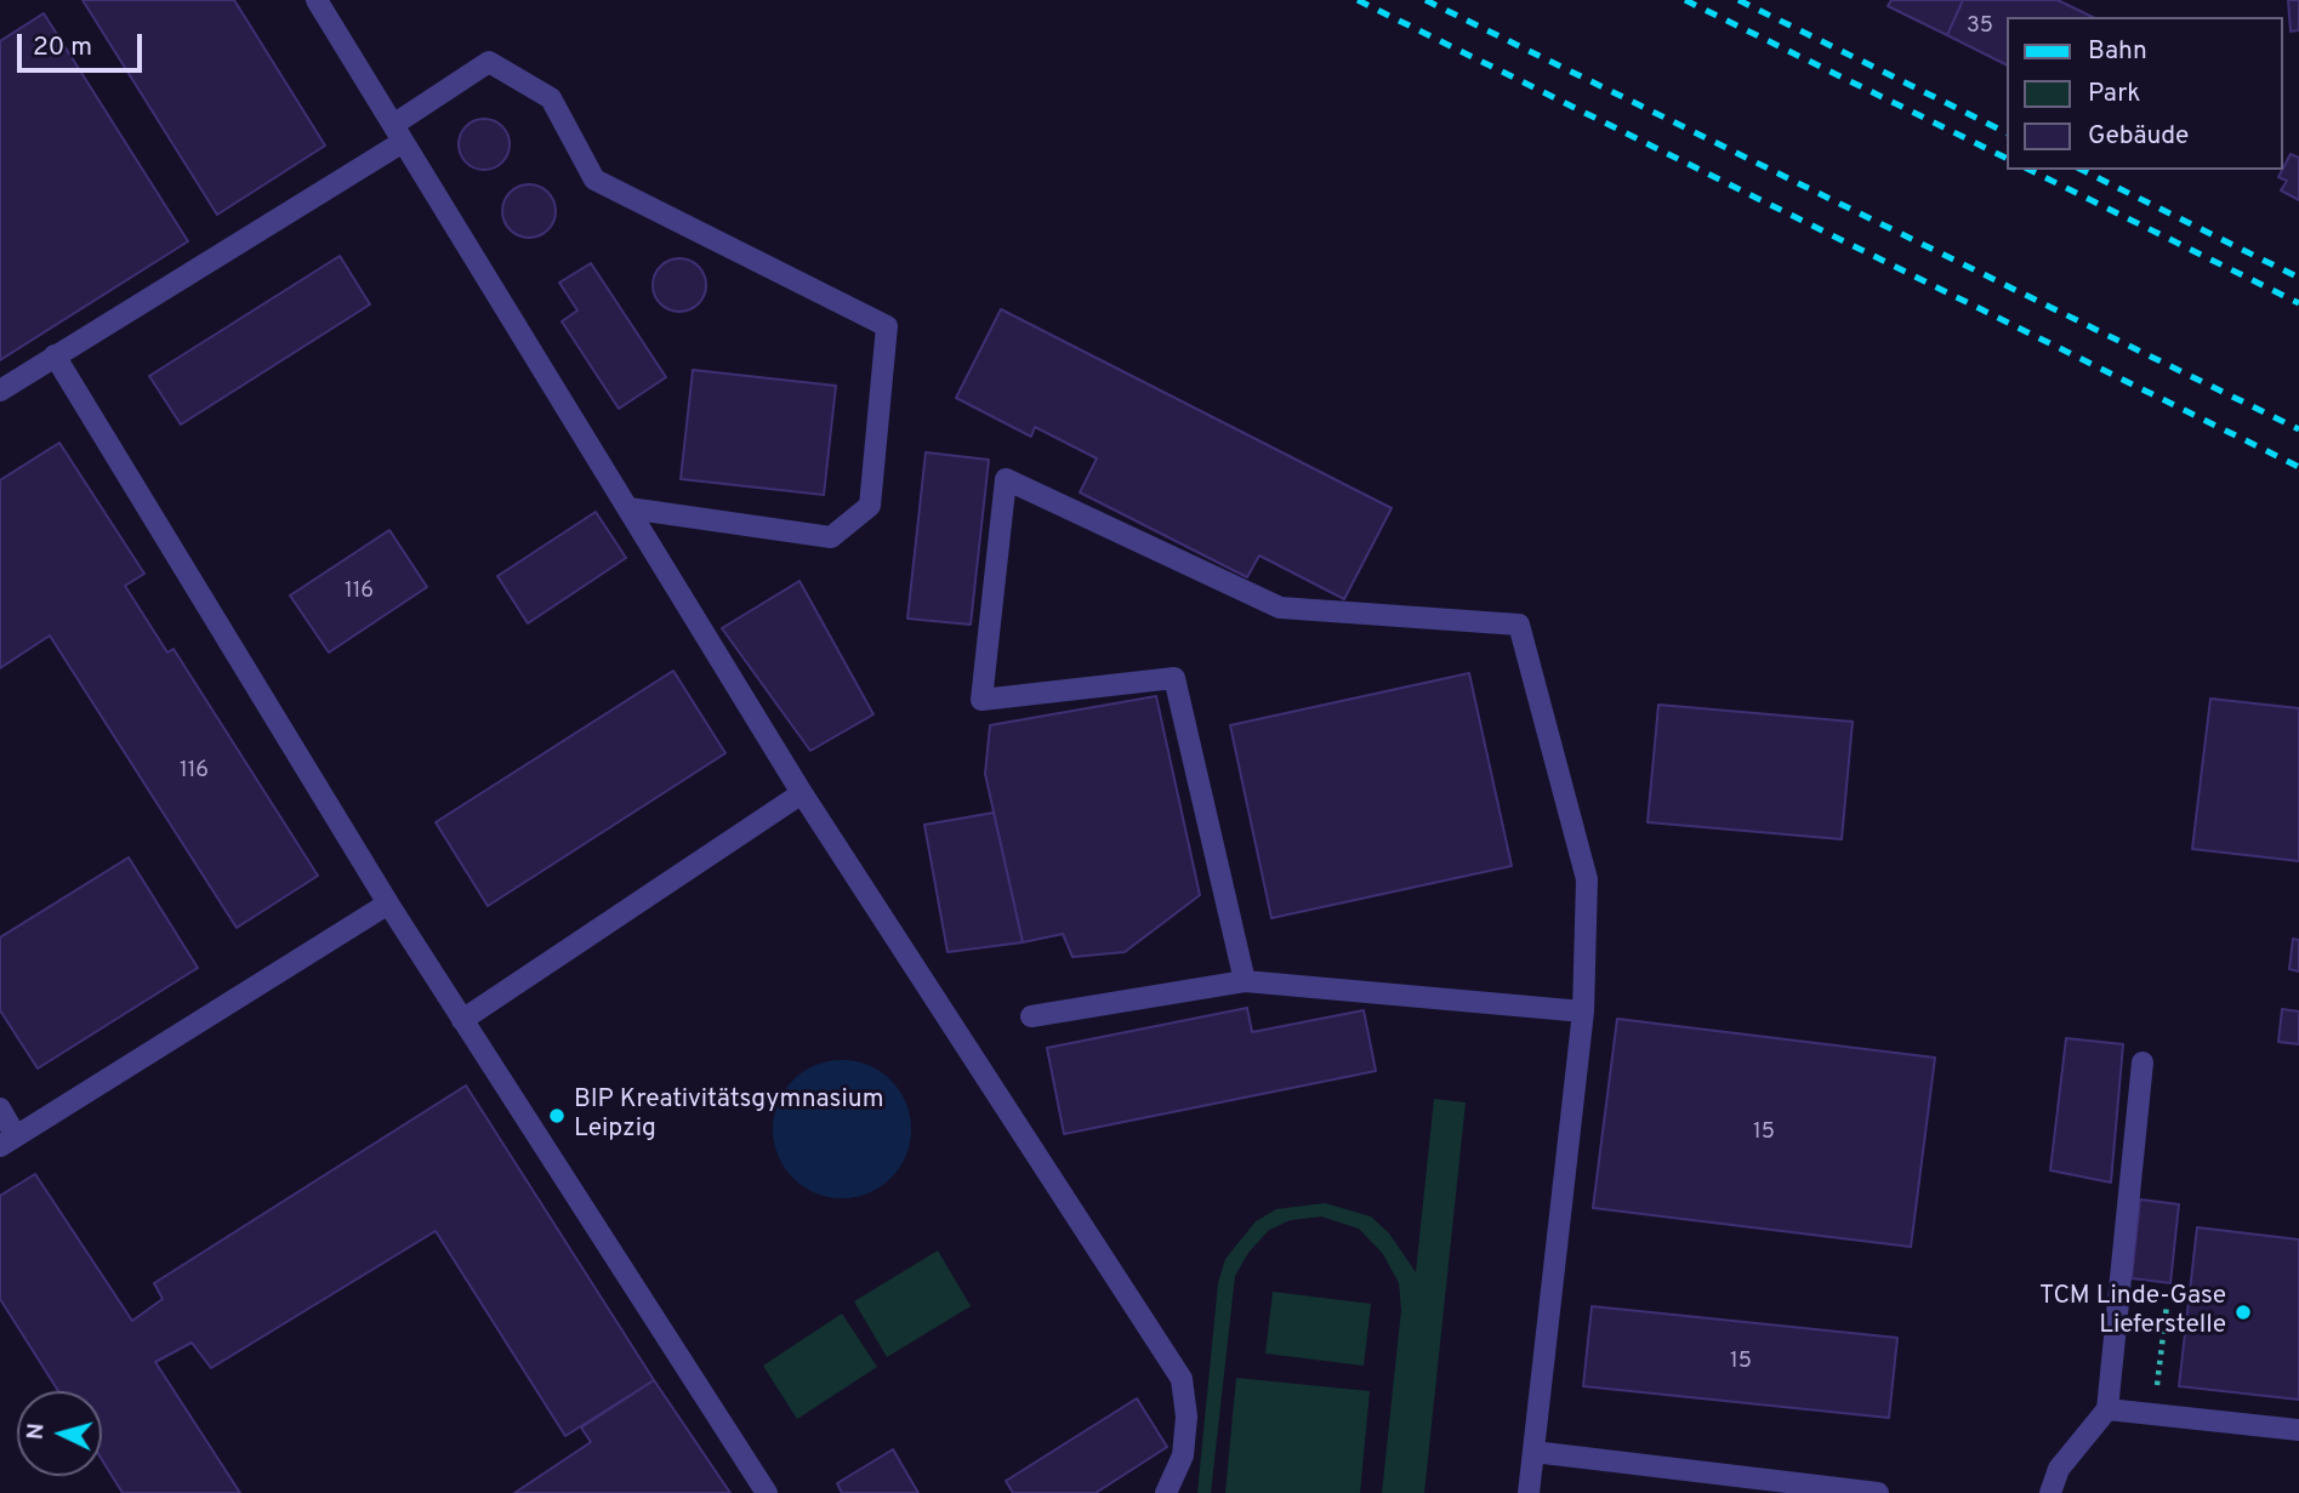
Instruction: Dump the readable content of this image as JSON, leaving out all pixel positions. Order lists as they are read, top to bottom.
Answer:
{
  "places": ["BIP Kreativitätsgymnasium Leipzig", "TCM Linde-Gase Lieferstelle"],
  "house_numbers": [
    "35",
    "116",
    "116",
    "15",
    "15"
  ],
  "legend": ["Bahn", "Park", "Gebäude"],
  "scale_bar": "20 m",
  "north": "left"
}
